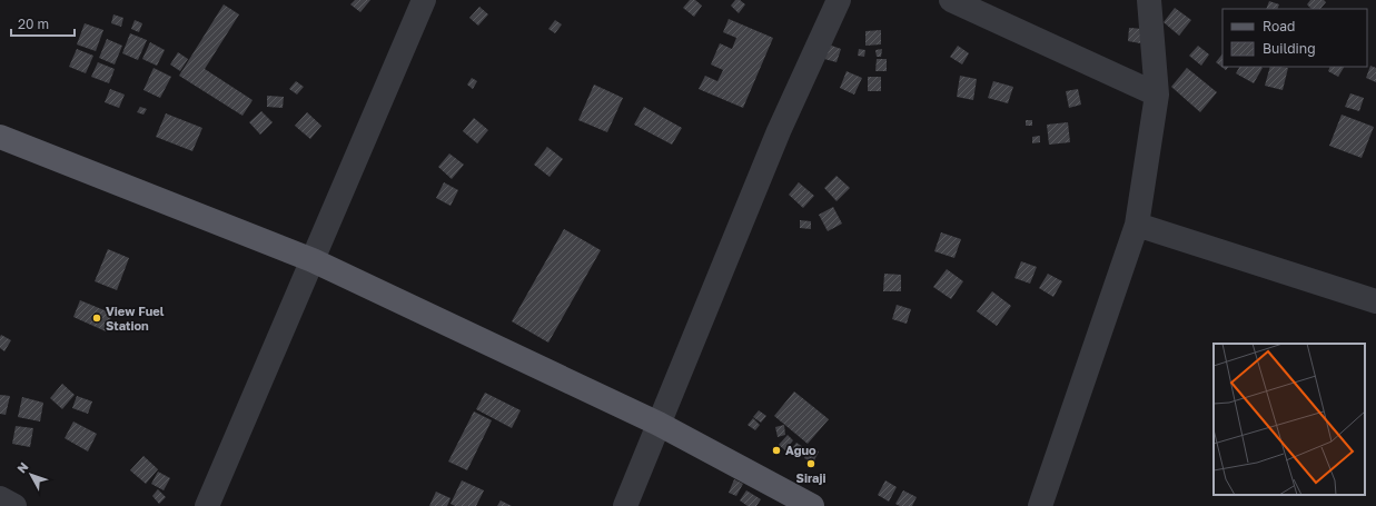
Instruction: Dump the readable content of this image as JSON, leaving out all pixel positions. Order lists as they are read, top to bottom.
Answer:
{
  "places": ["View Fuel Station", "Aguo", "Siraji"],
  "legend": ["Road", "Building"],
  "scale_bar": "20 m",
  "north": "top left"
}
